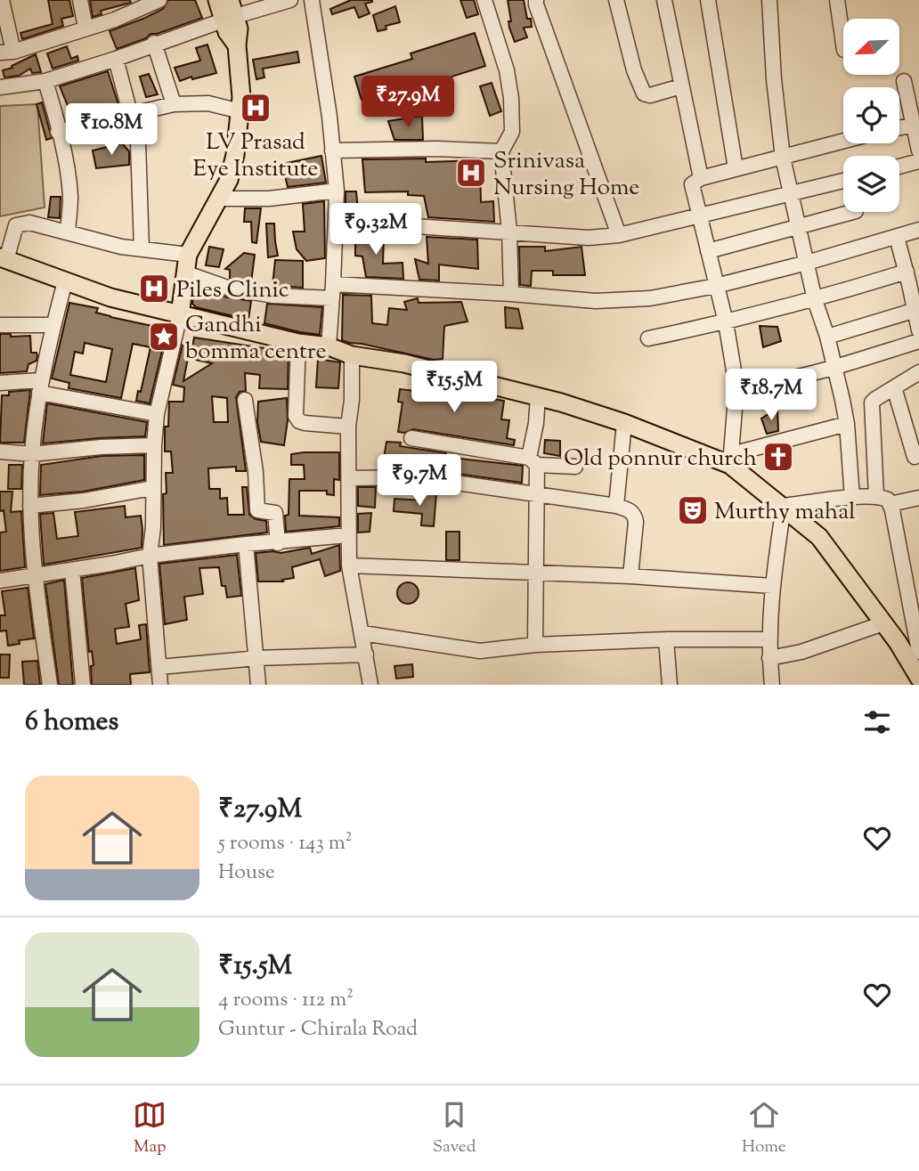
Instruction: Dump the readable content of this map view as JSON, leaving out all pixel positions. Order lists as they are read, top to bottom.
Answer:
{
  "places": {
    "hospital": ["LV Prasad Eye Institute", "Srinivasa Nursing Home", "Piles Clinic"],
    "place": ["Gandhi bomma centre"],
    "church": ["Old ponnur church"],
    "theatre": ["Murthy mahal"]
  },
  "north": "bottom left",
  "page": {
    "price": [
      "₹27.9M",
      "₹10.8M",
      "₹9.32M",
      "₹15.5M",
      "₹18.7M",
      "₹9.7M"
    ],
    "heading": "6 homes",
    "list": [
      {
        "name": "₹27.9M",
        "note": "5 rooms · 143 m² · House"
      },
      {
        "name": "₹15.5M",
        "note": "4 rooms · 112 m² · Guntur - Chirala Road"
      }
    ],
    "tabs": ["Map", "Saved", "Home"]
  }
}
